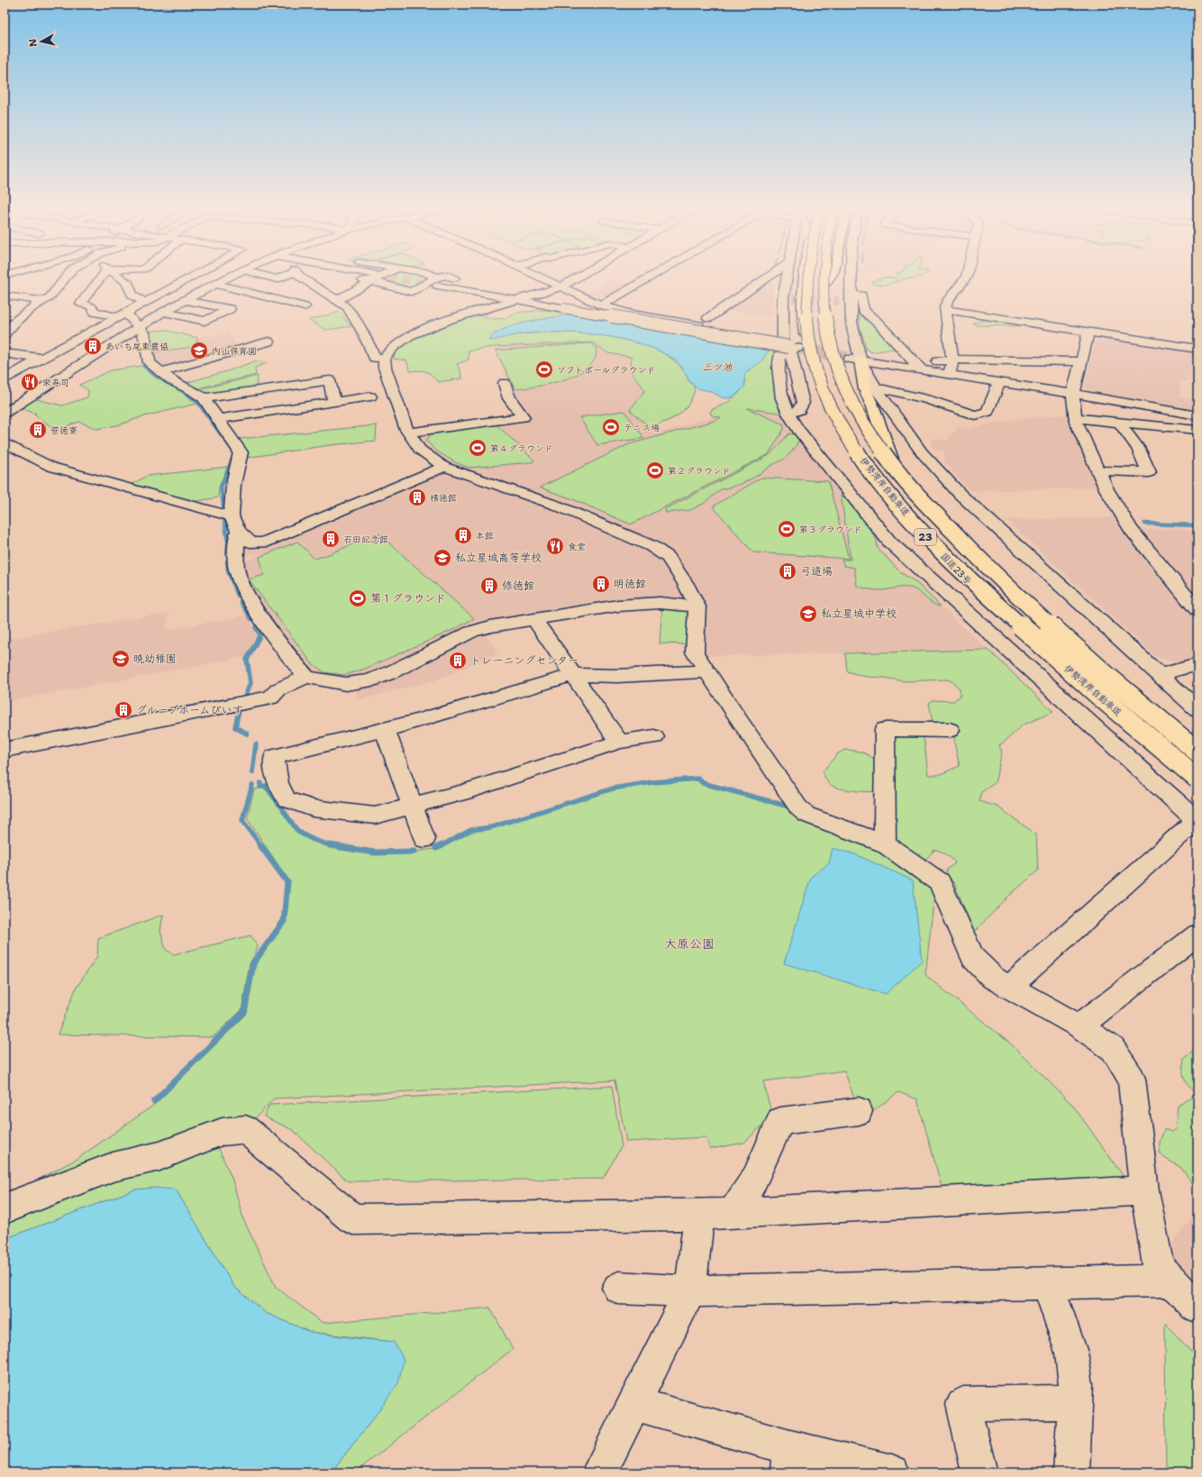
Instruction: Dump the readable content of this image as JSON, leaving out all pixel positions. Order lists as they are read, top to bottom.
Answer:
{
  "streets": {
    "highway": ["伊勢湾岸自動車道", "23", "国道23号"]
  },
  "water": ["三ツ池"],
  "parks": ["大原公園"],
  "places": {
    "building": [
      "あいち尾東農協",
      "笹徳寮",
      "積徳館",
      "本館",
      "石田記念館",
      "弓道場",
      "明徳館",
      "修徳館",
      "トレーニングセンター",
      "グループホームぴいす"
    ],
    "school or university": [
      "内山保育園",
      "私立星城高等学校",
      "私立星城中学校",
      "暁幼稚園"
    ],
    "sports": [
      "ソフトボールグラウンド",
      "テニス場",
      "第４グラウンド",
      "第２グラウンド",
      "第３グラウンド",
      "第１グラウンド"
    ],
    "restaurant": ["栄寿司", "食堂"]
  },
  "north": "left"
}
